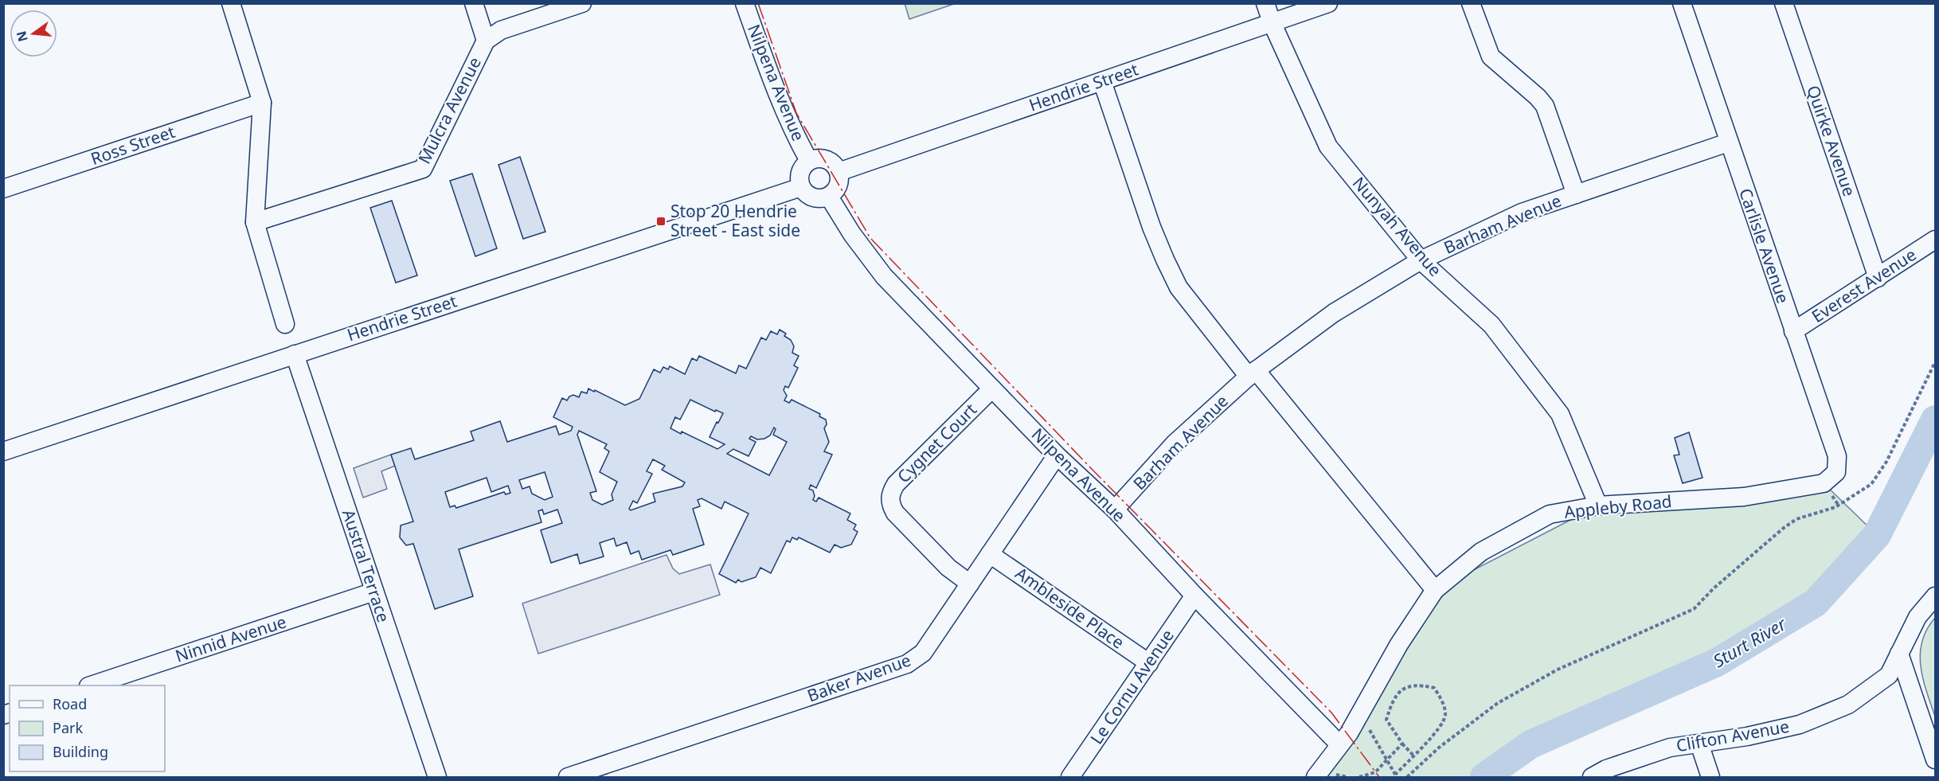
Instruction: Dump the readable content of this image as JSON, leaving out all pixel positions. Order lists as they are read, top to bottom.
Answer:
{
  "streets": {
    "street": [
      "Nilpena Avenue",
      "Hendrie Street",
      "Mulcra Avenue",
      "Quirke Avenue",
      "Ross Street",
      "Barham Avenue",
      "Nunyah Avenue",
      "Carlisle Avenue",
      "Everest Avenue",
      "Cygnet Court",
      "Appleby Road",
      "Austral Terrace",
      "Ambleside Place",
      "Ninnid Avenue",
      "Baker Avenue",
      "Le Cornu Avenue",
      "Clifton Avenue"
    ]
  },
  "crossings": [
    ["Nilpena Avenue", "Hendrie Street"],
    ["Nilpena Avenue", "Barham Avenue"],
    ["Nilpena Avenue", "Cygnet Court"],
    ["Nilpena Avenue", "Appleby Road"],
    ["Nilpena Avenue", "Baker Avenue"],
    ["Nilpena Avenue", "Le Cornu Avenue"],
    ["Hendrie Street", "Nunyah Avenue"],
    ["Hendrie Street", "Austral Terrace"],
    ["Quirke Avenue", "Everest Avenue"],
    ["Barham Avenue", "Nunyah Avenue"],
    ["Barham Avenue", "Carlisle Avenue"],
    ["Nunyah Avenue", "Appleby Road"],
    ["Carlisle Avenue", "Everest Avenue"],
    ["Carlisle Avenue", "Appleby Road"],
    ["Cygnet Court", "Baker Avenue"],
    ["Austral Terrace", "Ninnid Avenue"],
    ["Ambleside Place", "Baker Avenue"],
    ["Ambleside Place", "Le Cornu Avenue"]
  ],
  "water": ["Sturt River"],
  "places": {
    "transit": ["Stop 20 Hendrie Street - East side"]
  },
  "legend": ["Road", "Park", "Building"],
  "north": "left"
}
